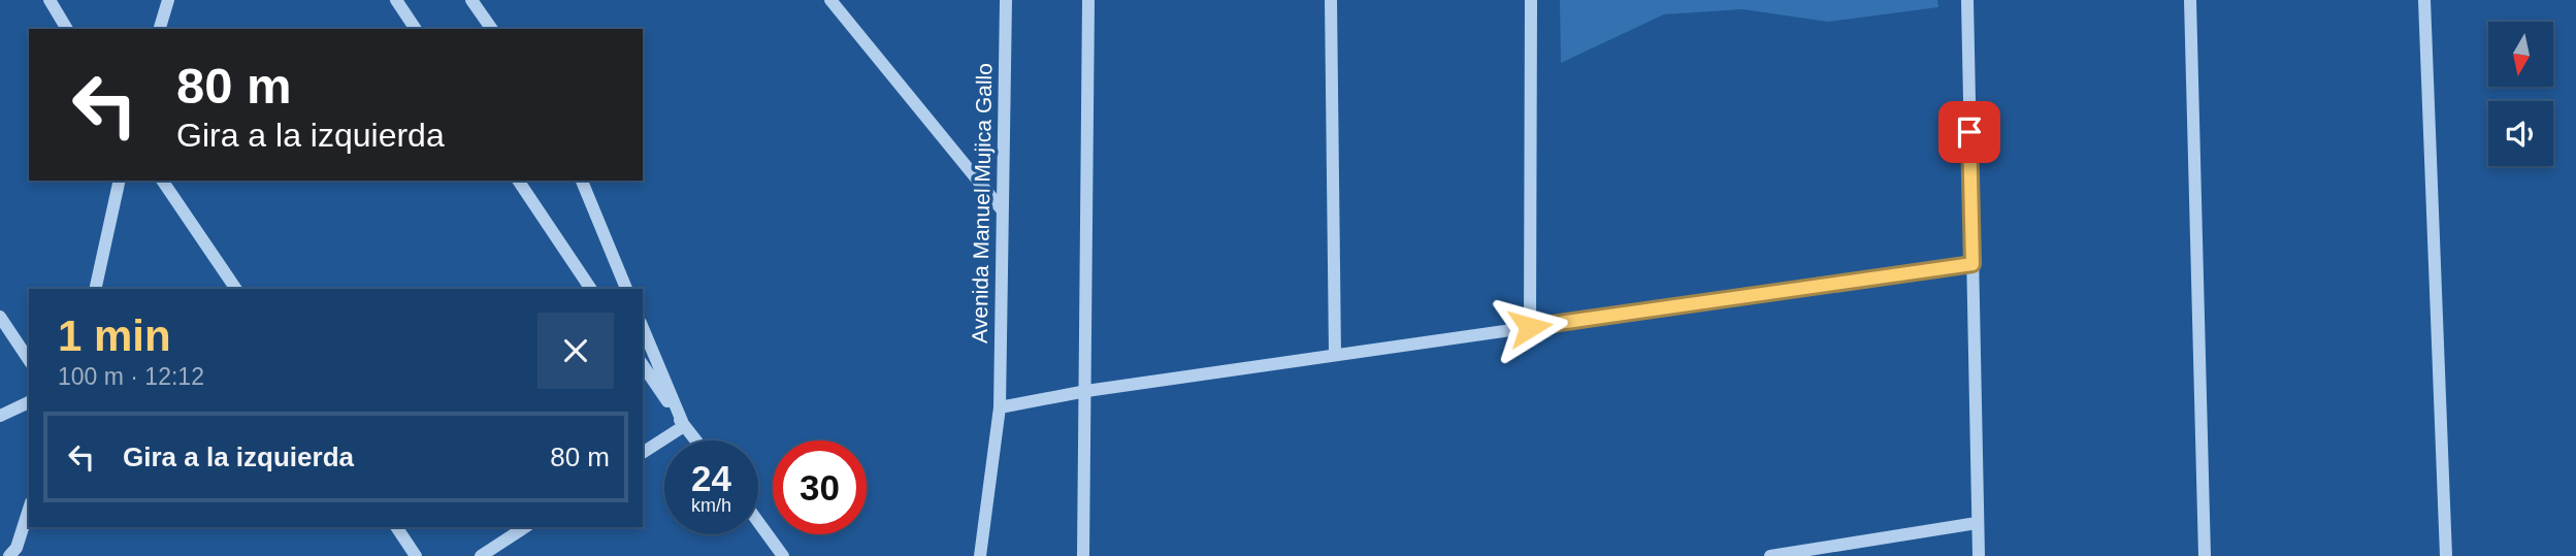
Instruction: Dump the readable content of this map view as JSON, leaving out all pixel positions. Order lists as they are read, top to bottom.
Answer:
{
  "streets": {
    "street": ["Avenida Manuel Mujica Gallo"]
  },
  "north": "bottom",
  "page": {
    "turn": ["80 m", "Gira a la izquierda"],
    "heading": ["1 min", "100 m · 12:12"],
    "list": [
      {
        "name": "Gira a la izquierda",
        "value": "80 m"
      }
    ],
    "speed": "24 km/h",
    "limit": "30"
  }
}
